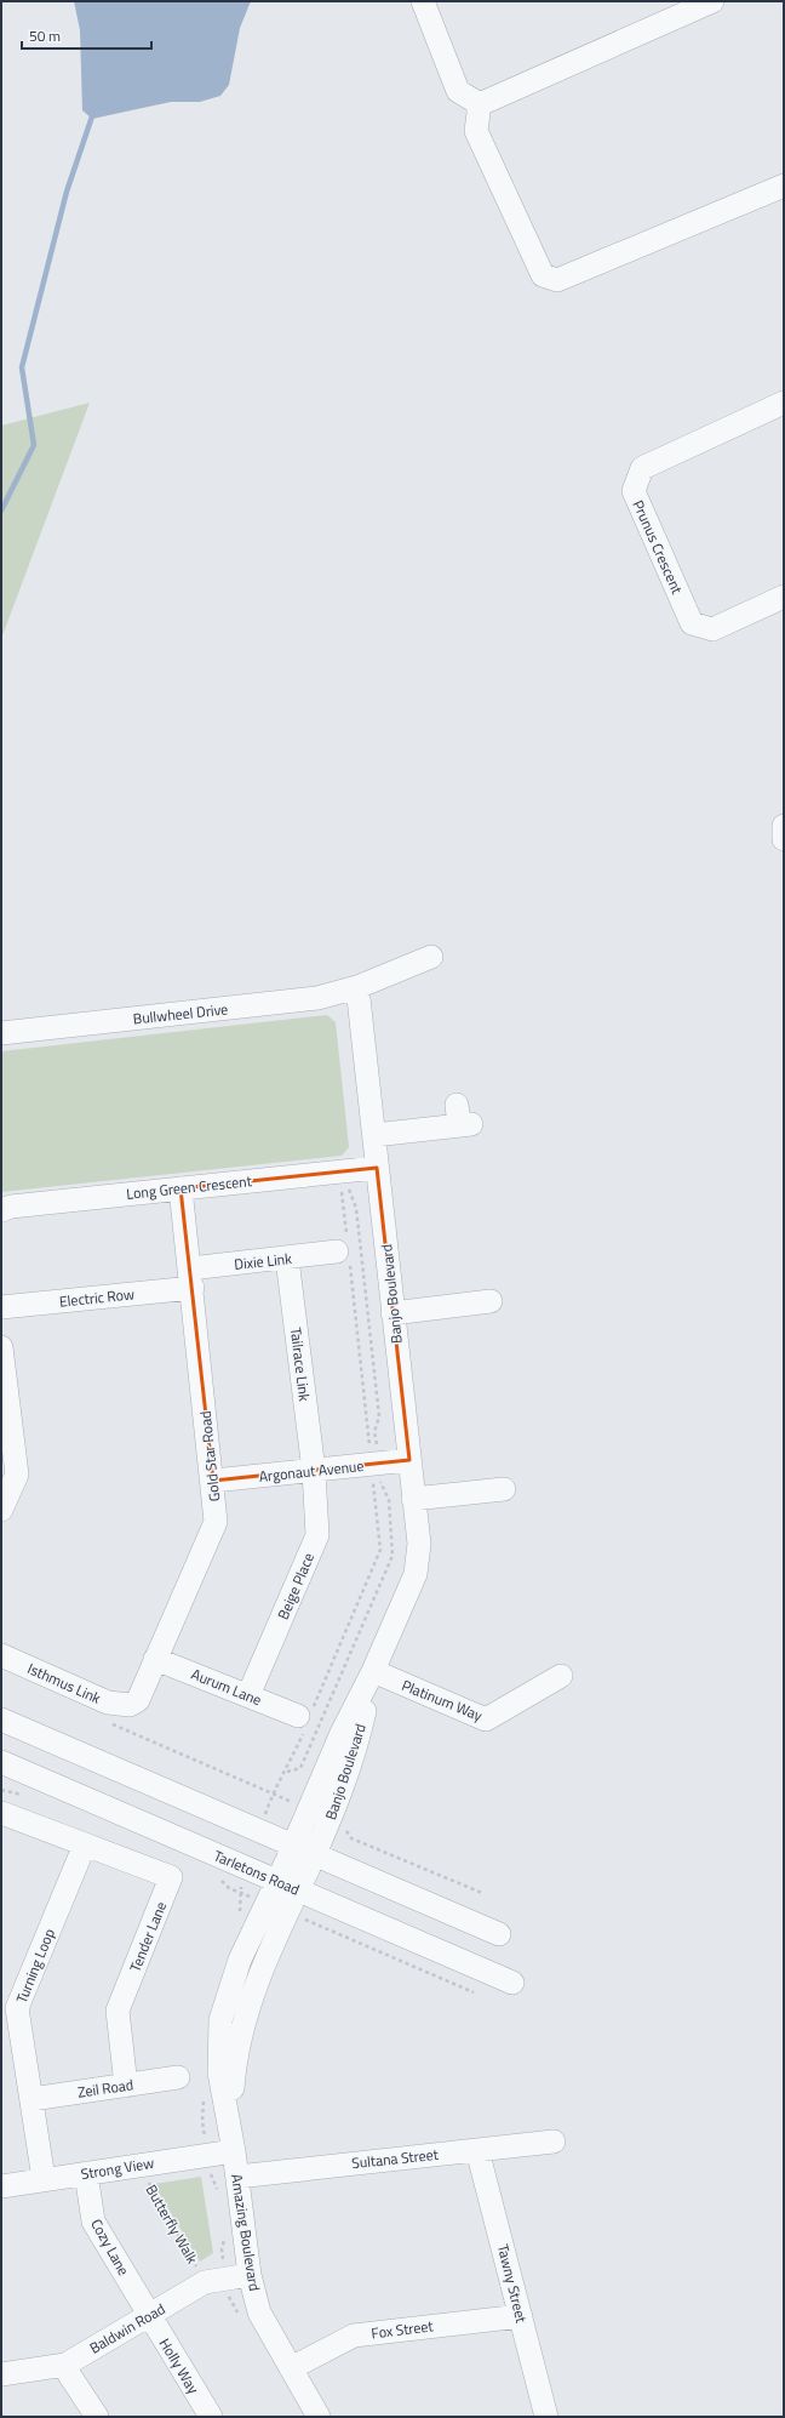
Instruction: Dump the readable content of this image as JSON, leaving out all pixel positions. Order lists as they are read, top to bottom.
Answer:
{
  "streets": {
    "street": [
      "Prunus Crescent",
      "Bullwheel Drive",
      "Long Green Crescent",
      "Dixie Link",
      "Banjo Boulevard",
      "Electric Row",
      "Tailrace Link",
      "Gold Star Road",
      "Argonaut Avenue",
      "Beige Place",
      "Isthmus Link",
      "Aurum Lane",
      "Platinum Way",
      "Tarletons Road",
      "Tender Lane",
      "Turning Loop",
      "Zeil Road",
      "Sultana Street",
      "Strong View",
      "Amazing Boulevard",
      "Cozy Lane",
      "Tawny Street",
      "Baldwin Road",
      "Fox Street",
      "Holly Way"
    ],
    "path": ["Butterfly Walk"]
  },
  "crossings": [
    ["Bullwheel Drive", "Banjo Boulevard"],
    ["Long Green Crescent", "Banjo Boulevard"],
    ["Long Green Crescent", "Gold Star Road"],
    ["Dixie Link", "Electric Row"],
    ["Dixie Link", "Tailrace Link"],
    ["Dixie Link", "Gold Star Road"],
    ["Banjo Boulevard", "Argonaut Avenue"],
    ["Banjo Boulevard", "Platinum Way"],
    ["Banjo Boulevard", "Amazing Boulevard"],
    ["Electric Row", "Gold Star Road"],
    ["Tailrace Link", "Argonaut Avenue"],
    ["Tailrace Link", "Beige Place"],
    ["Gold Star Road", "Argonaut Avenue"],
    ["Gold Star Road", "Isthmus Link"],
    ["Gold Star Road", "Aurum Lane"],
    ["Argonaut Avenue", "Beige Place"],
    ["Beige Place", "Aurum Lane"],
    ["Tarletons Road", "Amazing Boulevard"],
    ["Tender Lane", "Turning Loop"],
    ["Tender Lane", "Zeil Road"],
    ["Turning Loop", "Zeil Road"],
    ["Turning Loop", "Strong View"],
    ["Sultana Street", "Amazing Boulevard"],
    ["Sultana Street", "Tawny Street"],
    ["Strong View", "Butterfly Walk"],
    ["Strong View", "Amazing Boulevard"],
    ["Strong View", "Cozy Lane"],
    ["Butterfly Walk", "Baldwin Road"],
    ["Amazing Boulevard", "Baldwin Road"],
    ["Amazing Boulevard", "Fox Street"],
    ["Cozy Lane", "Baldwin Road"],
    ["Cozy Lane", "Holly Way"],
    ["Tawny Street", "Fox Street"],
    ["Baldwin Road", "Holly Way"]
  ],
  "scale_bar": "50 m"
}
